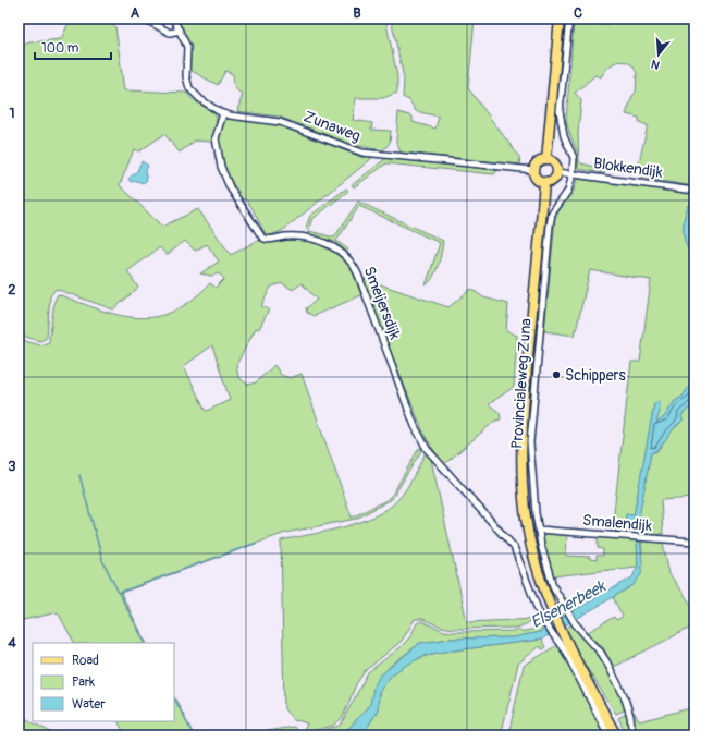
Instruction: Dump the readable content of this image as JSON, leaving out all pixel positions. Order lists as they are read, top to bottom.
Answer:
{
  "streets": {
    "main road": ["Provincialeweg Zuna"],
    "street": [
      "Zunaweg",
      "Blokkendijk",
      "Smeijersdijk",
      "Smalendijk"
    ]
  },
  "crossings": [
    ["Zunaweg", "Blokkendijk"],
    ["Zunaweg", "Smeijersdijk"],
    ["Zunaweg", "Provincialeweg Zuna"],
    ["Blokkendijk", "Provincialeweg Zuna"],
    ["Provincialeweg Zuna", "Smalendijk"]
  ],
  "water": ["Elsenerbeek"],
  "places": ["Schippers"],
  "legend": ["Road", "Park", "Water"],
  "scale_bar": "100 m",
  "north": "bottom",
  "grid": {
    "columns": ["A", "B", "C"],
    "rows": [
      "1",
      "2",
      "3",
      "4"
    ]
  }
}
